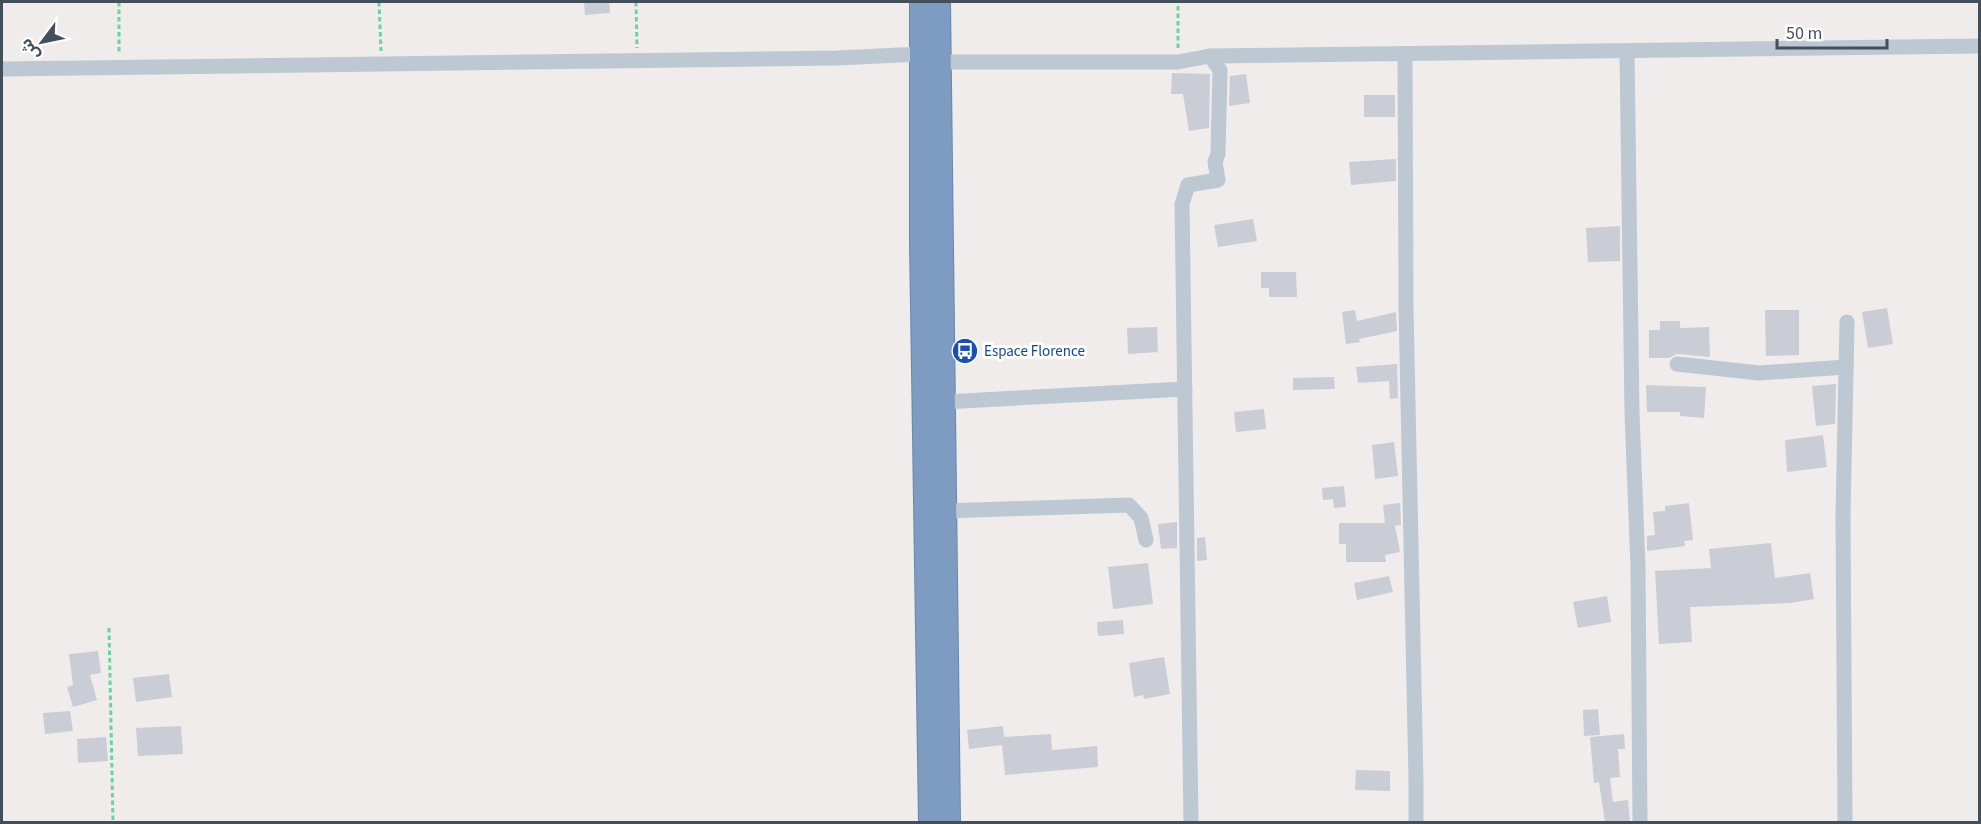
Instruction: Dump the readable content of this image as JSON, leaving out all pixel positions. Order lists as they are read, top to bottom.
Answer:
{
  "places": {
    "bus stop": ["Espace Florence"]
  },
  "scale_bar": "50 m",
  "north": "bottom left"
}
